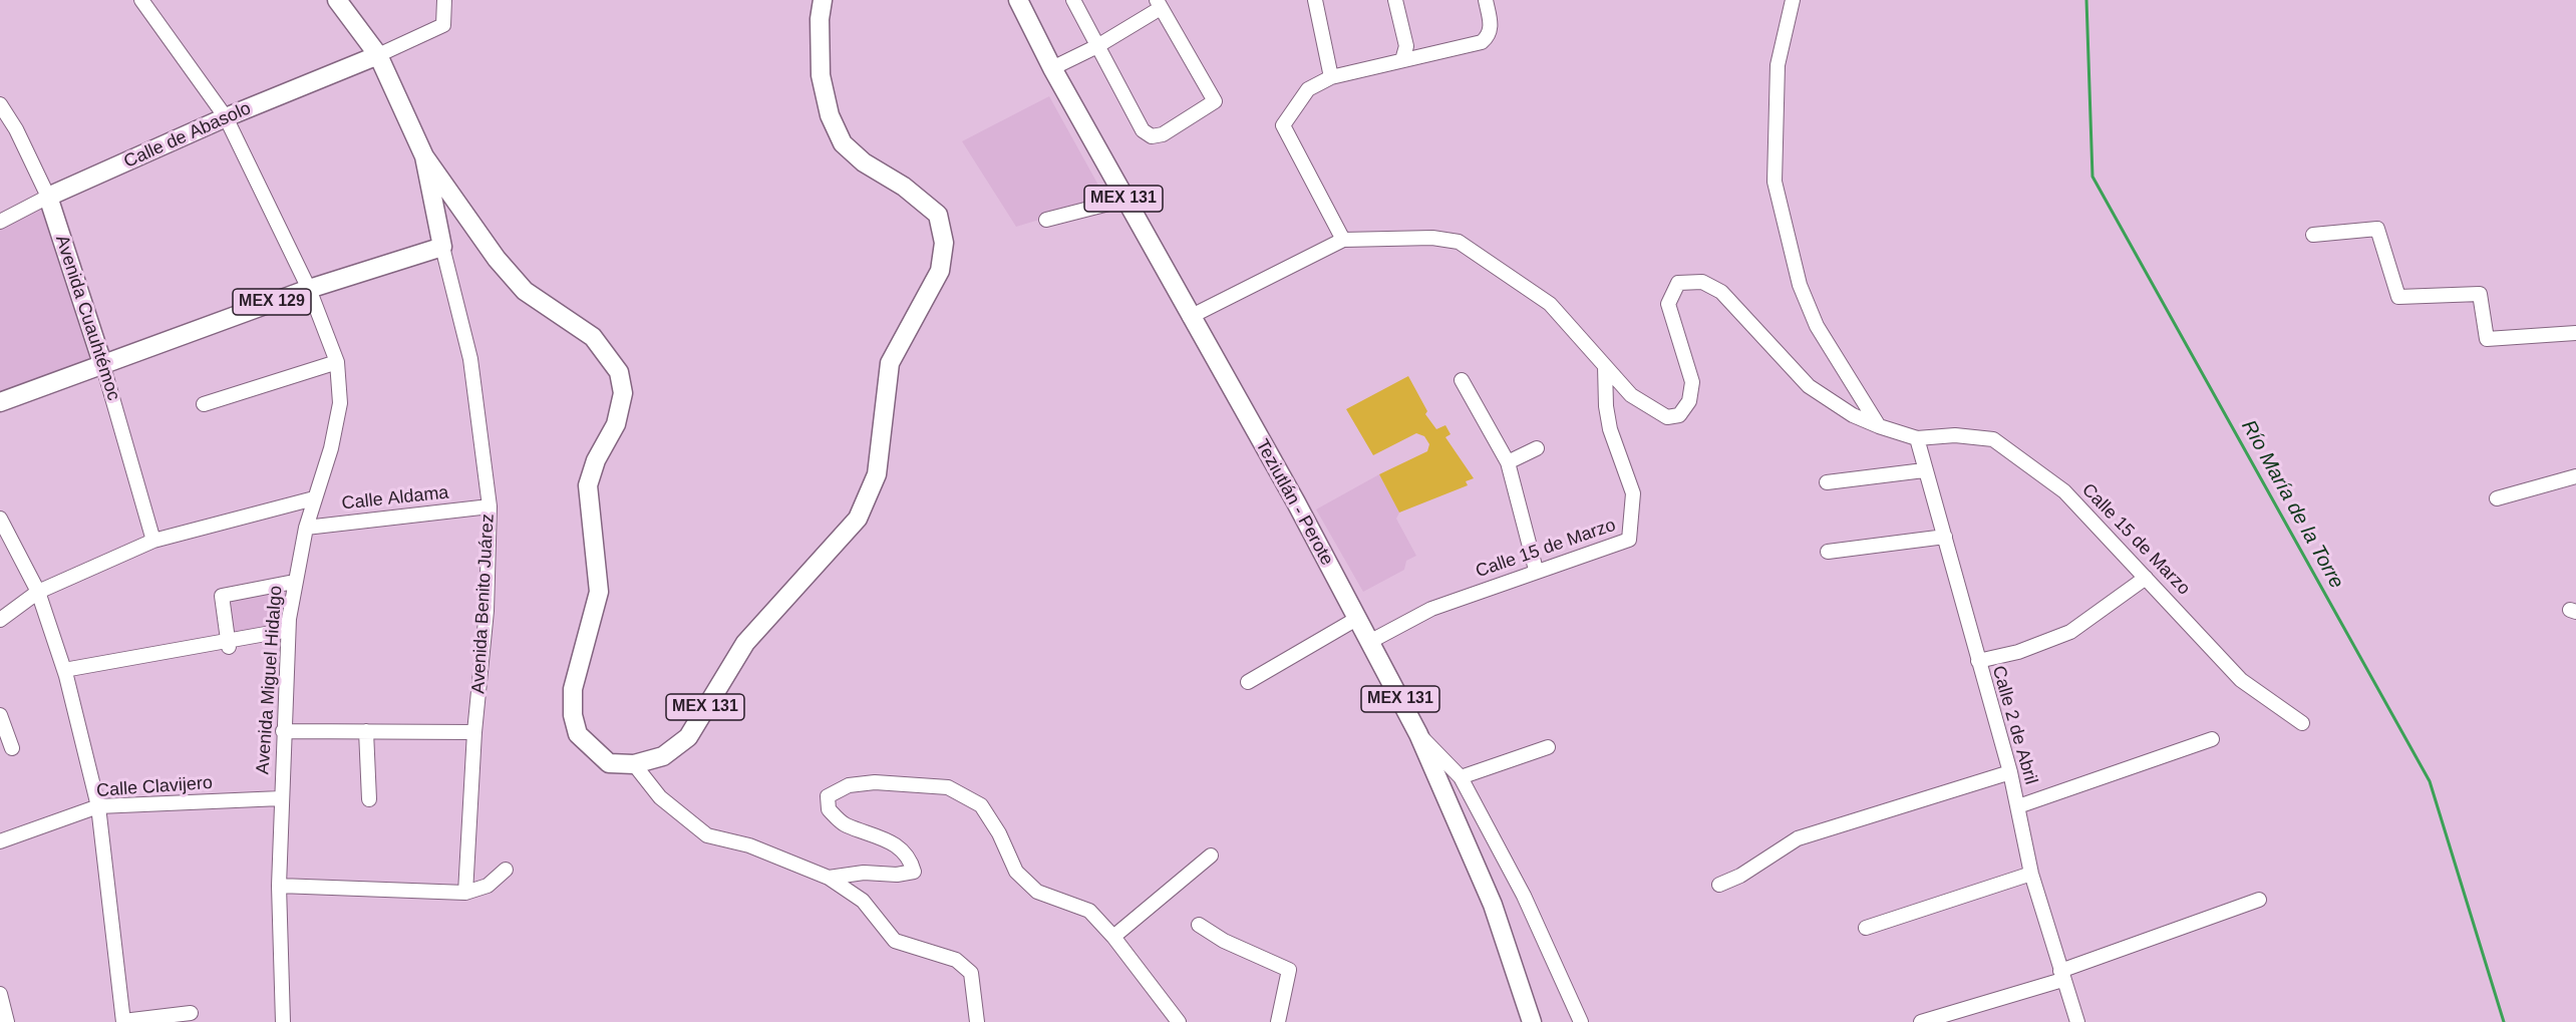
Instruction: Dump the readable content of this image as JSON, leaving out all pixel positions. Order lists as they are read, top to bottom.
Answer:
{
  "streets": {
    "main road": [
      "Calle de Abasolo",
      "MEX 131",
      "MEX 129",
      "Avenida Cuauhtémoc",
      "Teziutlán - Perote",
      "Avenida Benito Juárez"
    ],
    "street": [
      "Calle Aldama",
      "Calle 15 de Marzo",
      "Avenida Miguel Hidalgo",
      "Calle 2 de Abril",
      "Calle Clavijero"
    ]
  },
  "crossings": [
    ["Calle de Abasolo", "Avenida Cuauhtémoc"],
    ["Calle de Abasolo", "Avenida Benito Juárez"],
    ["Calle de Abasolo", "Avenida Miguel Hidalgo"],
    ["MEX 131", "Avenida Benito Juárez"],
    ["MEX 129", "Avenida Cuauhtémoc"],
    ["MEX 129", "Avenida Benito Juárez"],
    ["MEX 129", "Avenida Miguel Hidalgo"],
    ["Calle Aldama", "Avenida Benito Juárez"],
    ["Calle Aldama", "Avenida Miguel Hidalgo"],
    ["Teziutlán - Perote", "Calle 15 de Marzo"],
    ["Calle 15 de Marzo", "Calle 2 de Abril"],
    ["Avenida Miguel Hidalgo", "Calle Clavijero"]
  ],
  "water": ["Río María de la Torre"]
}
